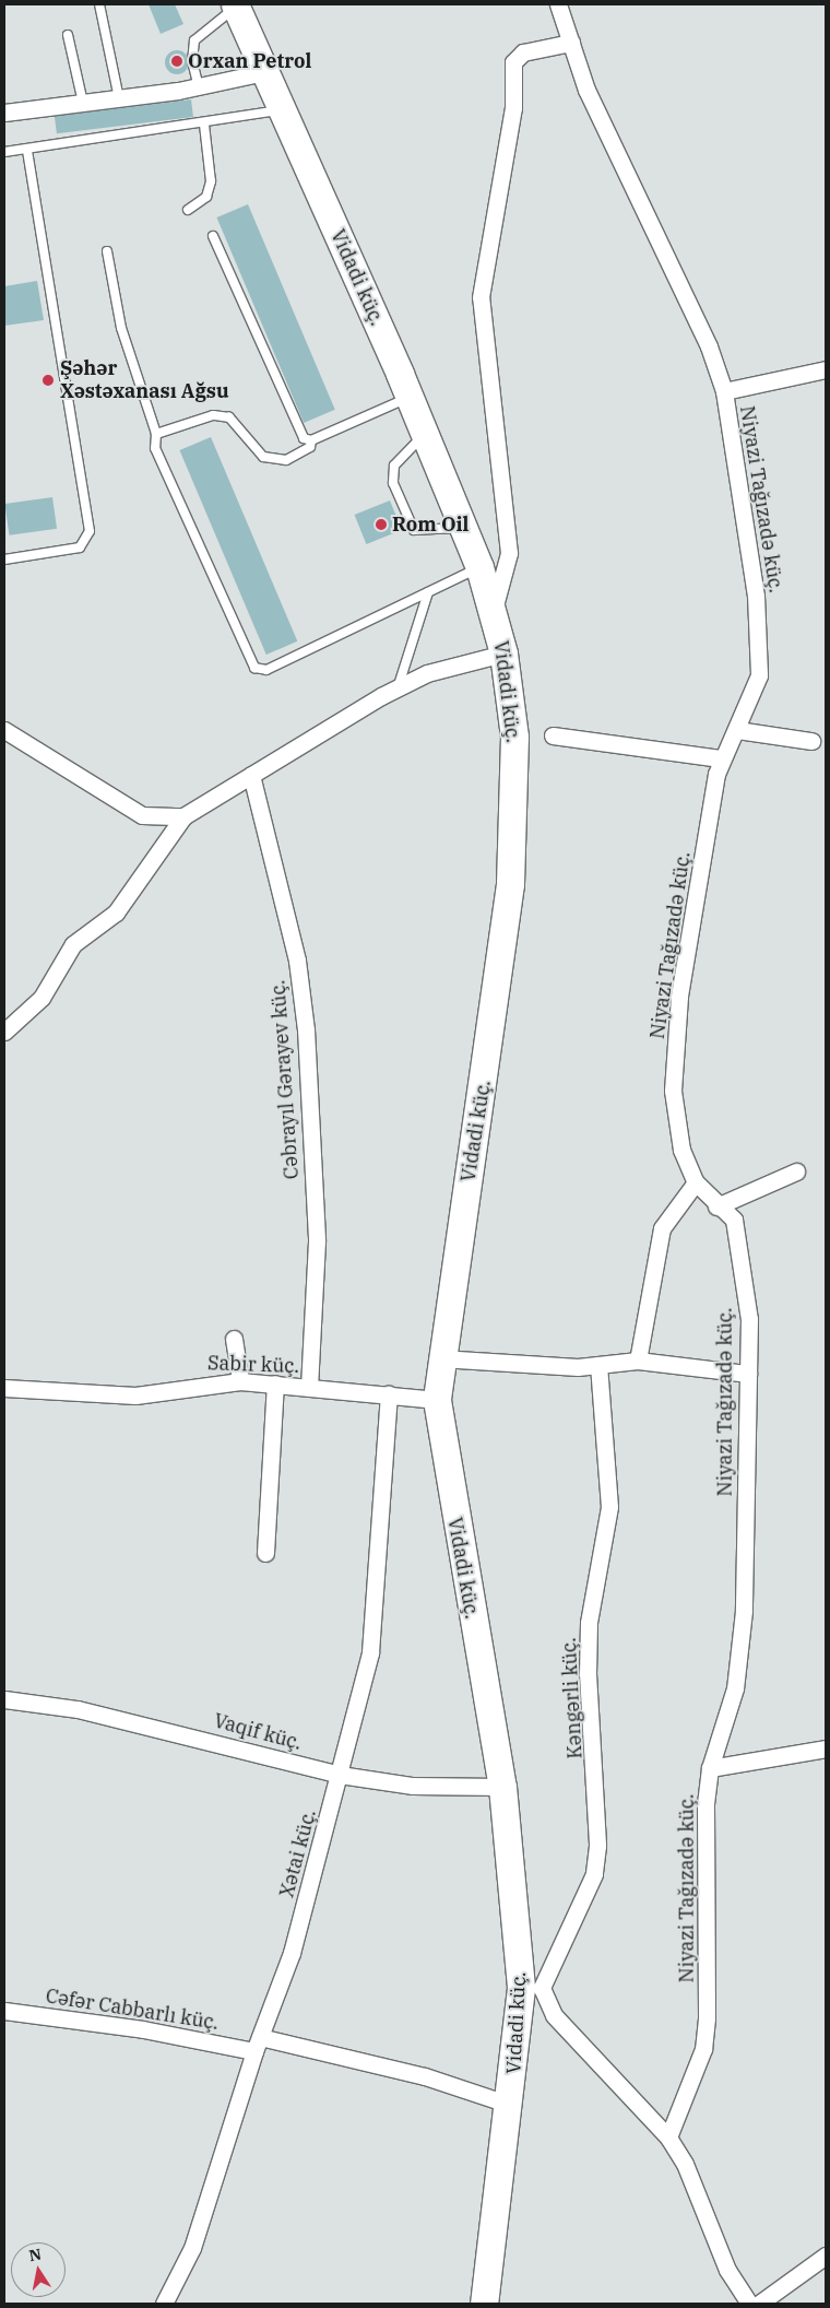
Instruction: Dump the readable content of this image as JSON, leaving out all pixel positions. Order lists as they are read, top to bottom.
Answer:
{
  "streets": {
    "main road": ["Vidadi küç."],
    "street": [
      "Niyazi Tağızadə küç.",
      "Cəbrayıl Gərayev küç.",
      "Sabir küç.",
      "Kəngərli küç.",
      "Vaqif küç.",
      "Xətai küç.",
      "Cəfər Cabbarlı küç."
    ]
  },
  "crossings": [
    ["Vidadi küç.", "Sabir küç."],
    ["Vidadi küç.", "Kəngərli küç."],
    ["Vidadi küç.", "Vaqif küç."],
    ["Vidadi küç.", "Cəfər Cabbarlı küç."],
    ["Cəbrayıl Gərayev küç.", "Sabir küç."],
    ["Sabir küç.", "Xətai küç."],
    ["Vaqif küç.", "Xətai küç."],
    ["Xətai küç.", "Cəfər Cabbarlı küç."]
  ],
  "places": ["Orxan Petrol", "Şəhər Xəstəxanası Ağsu", "Rom Oil"],
  "north": "top"
}
